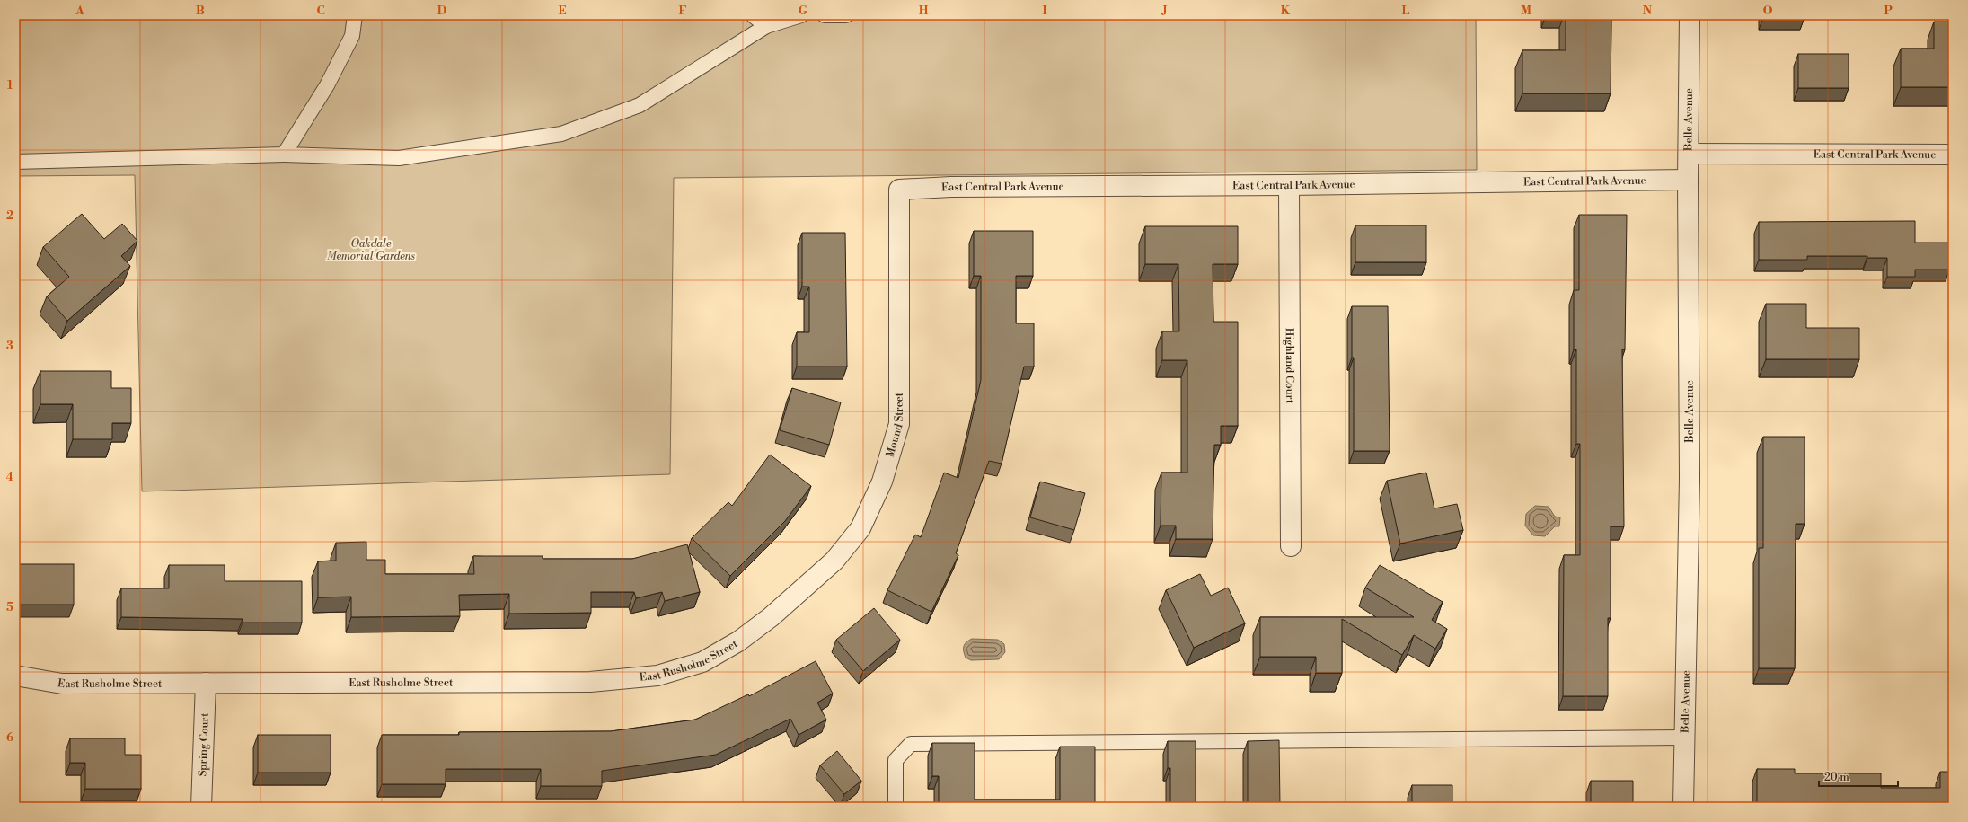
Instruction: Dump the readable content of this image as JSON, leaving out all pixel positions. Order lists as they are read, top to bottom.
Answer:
{
  "streets": {
    "street": [
      "Belle Avenue",
      "East Central Park Avenue",
      "Highland Court",
      "Mound Street",
      "East Rusholme Street",
      "Spring Court"
    ]
  },
  "crossings": [
    ["Belle Avenue", "East Central Park Avenue"],
    ["East Central Park Avenue", "Highland Court"],
    ["East Central Park Avenue", "Mound Street"],
    ["Mound Street", "East Rusholme Street"],
    ["East Rusholme Street", "Spring Court"]
  ],
  "parks": ["Oakdale Memorial Gardens"],
  "scale_bar": "20 m",
  "grid": {
    "columns": [
      "A",
      "B",
      "C",
      "D",
      "E",
      "F",
      "G",
      "H",
      "I",
      "J",
      "K",
      "L",
      "M",
      "N",
      "O",
      "P"
    ],
    "rows": [
      "1",
      "2",
      "3",
      "4",
      "5",
      "6"
    ]
  }
}
